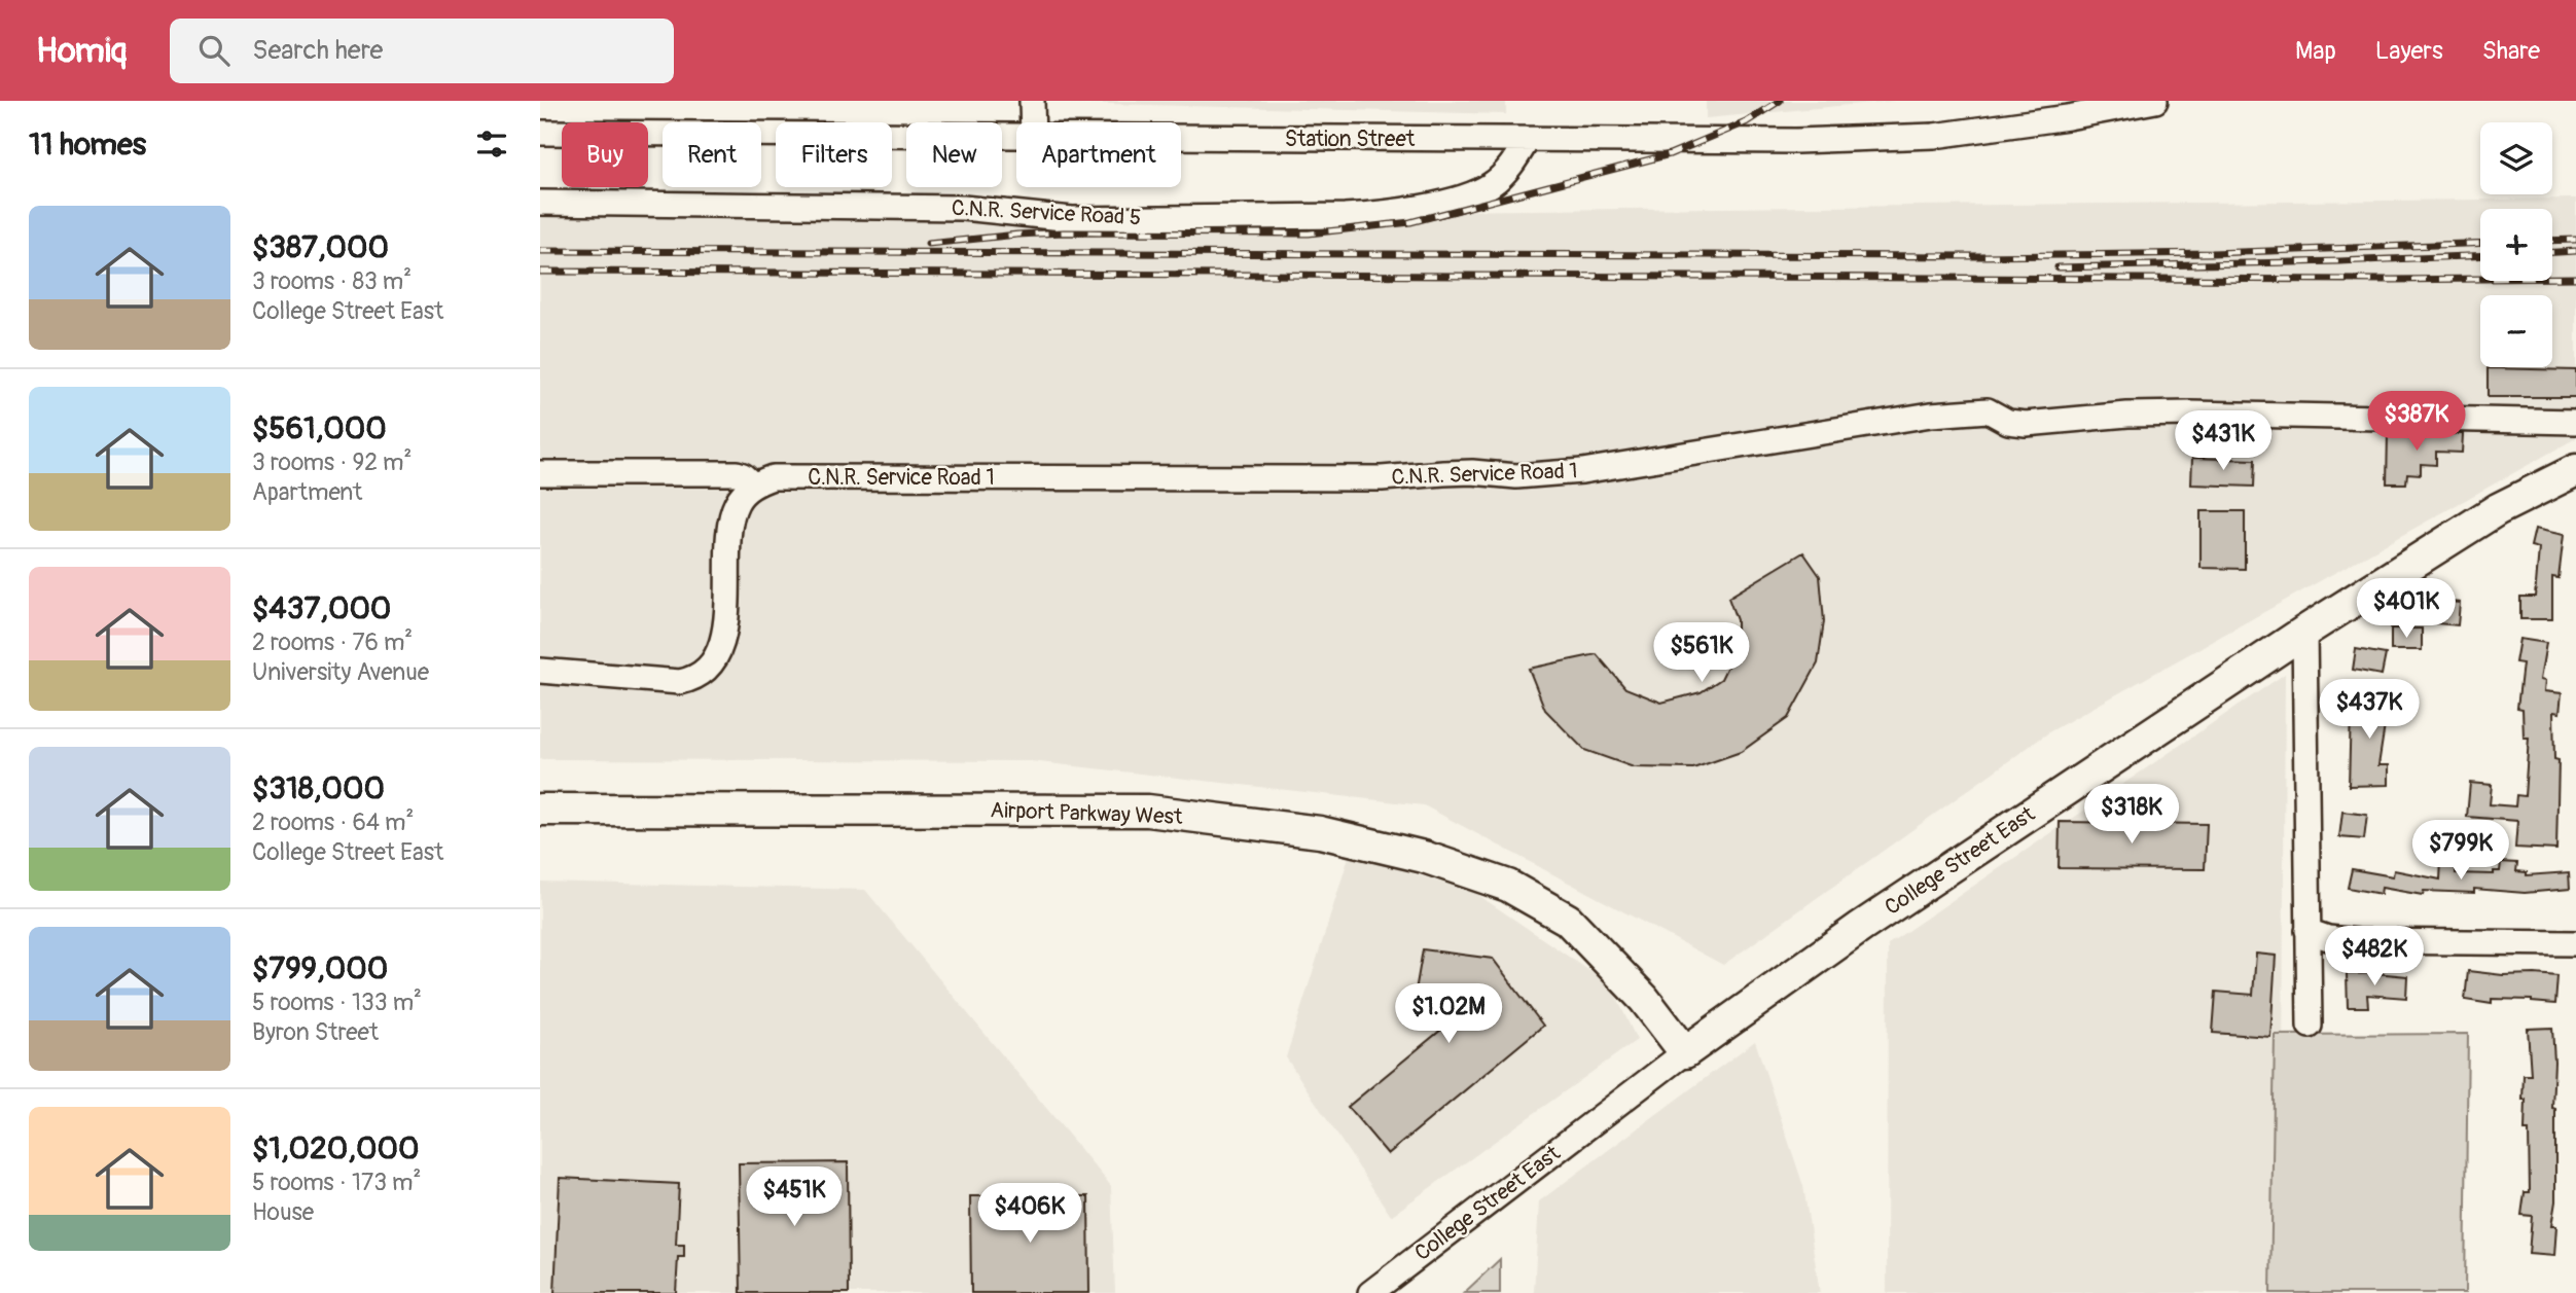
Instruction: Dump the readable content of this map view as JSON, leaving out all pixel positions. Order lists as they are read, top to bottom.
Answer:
{
  "streets": {
    "main road": ["Airport Parkway West", "College Street East"],
    "street": ["Station Street", "C.N.R. Service Road 5", "C.N.R. Service Road 1"]
  },
  "crossings": [
    ["Station Street", "C.N.R. Service Road 5"],
    ["Airport Parkway West", "College Street East"]
  ],
  "page": {
    "header": "Homiq",
    "search": "Search here",
    "nav": ["Map", "Layers", "Share"],
    "heading": "11 homes",
    "map_buttons": ["+", "−"],
    "chip": [
      "Buy",
      "Rent",
      "Filters",
      "New",
      "Apartment"
    ],
    "list": [
      {
        "name": "$387,000",
        "note": "3 rooms · 83 m² · College Street East"
      },
      {
        "name": "$561,000",
        "note": "3 rooms · 92 m² · Apartment"
      },
      {
        "name": "$437,000",
        "note": "2 rooms · 76 m² · University Avenue"
      },
      {
        "name": "$318,000",
        "note": "2 rooms · 64 m² · College Street East"
      },
      {
        "name": "$799,000",
        "note": "5 rooms · 133 m² · Byron Street"
      },
      {
        "name": "$1,020,000",
        "note": "5 rooms · 173 m² · House"
      }
    ],
    "price": [
      "$387K",
      "$431K",
      "$401K",
      "$561K",
      "$437K",
      "$318K",
      "$799K",
      "$482K",
      "$1.02M",
      "$451K",
      "$406K"
    ]
  }
}
